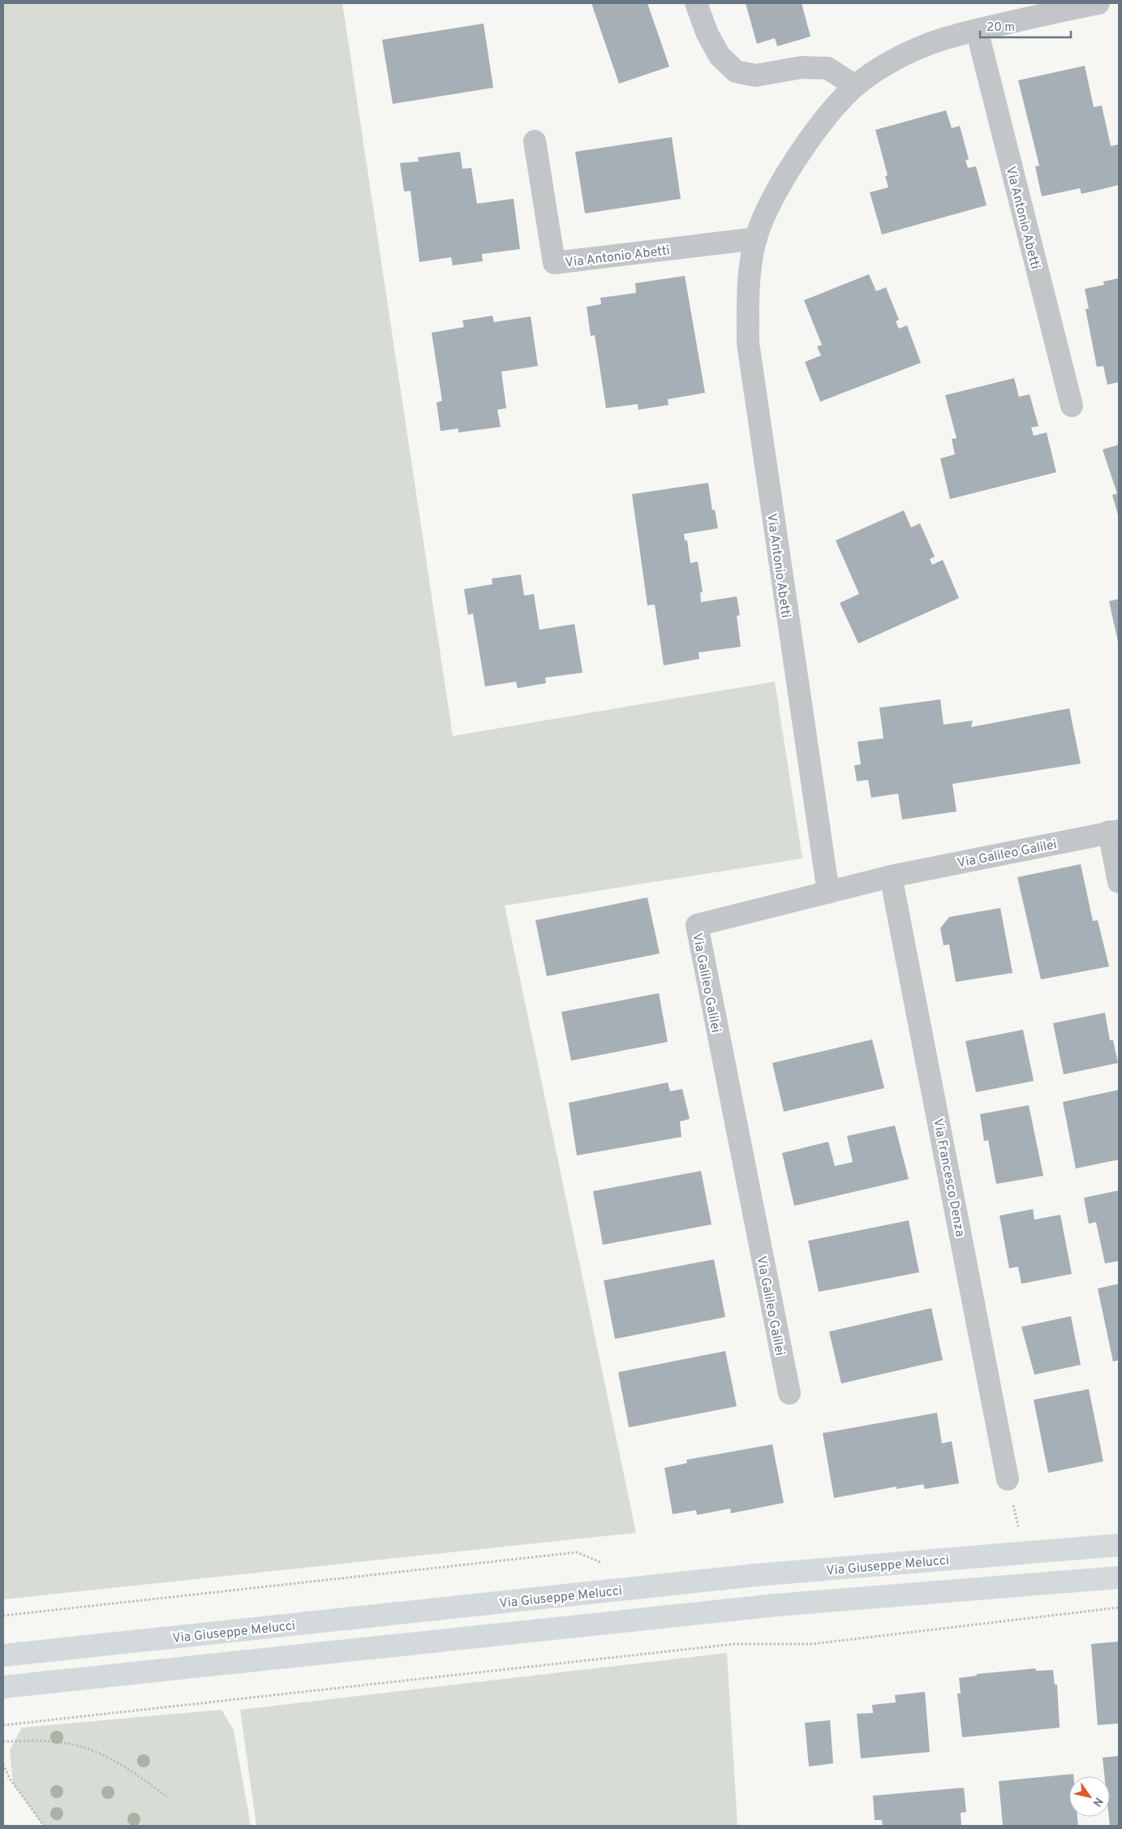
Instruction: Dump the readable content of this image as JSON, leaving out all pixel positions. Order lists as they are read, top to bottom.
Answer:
{
  "streets": {
    "main road": ["Via Giuseppe Melucci"],
    "street": ["Via Antonio Abetti", "Via Galileo Galilei", "Via Francesco Denza"]
  },
  "crossings": [
    ["Via Antonio Abetti", "Via Galileo Galilei"],
    ["Via Galileo Galilei", "Via Francesco Denza"]
  ],
  "scale_bar": "20 m",
  "north": "bottom right"
}
